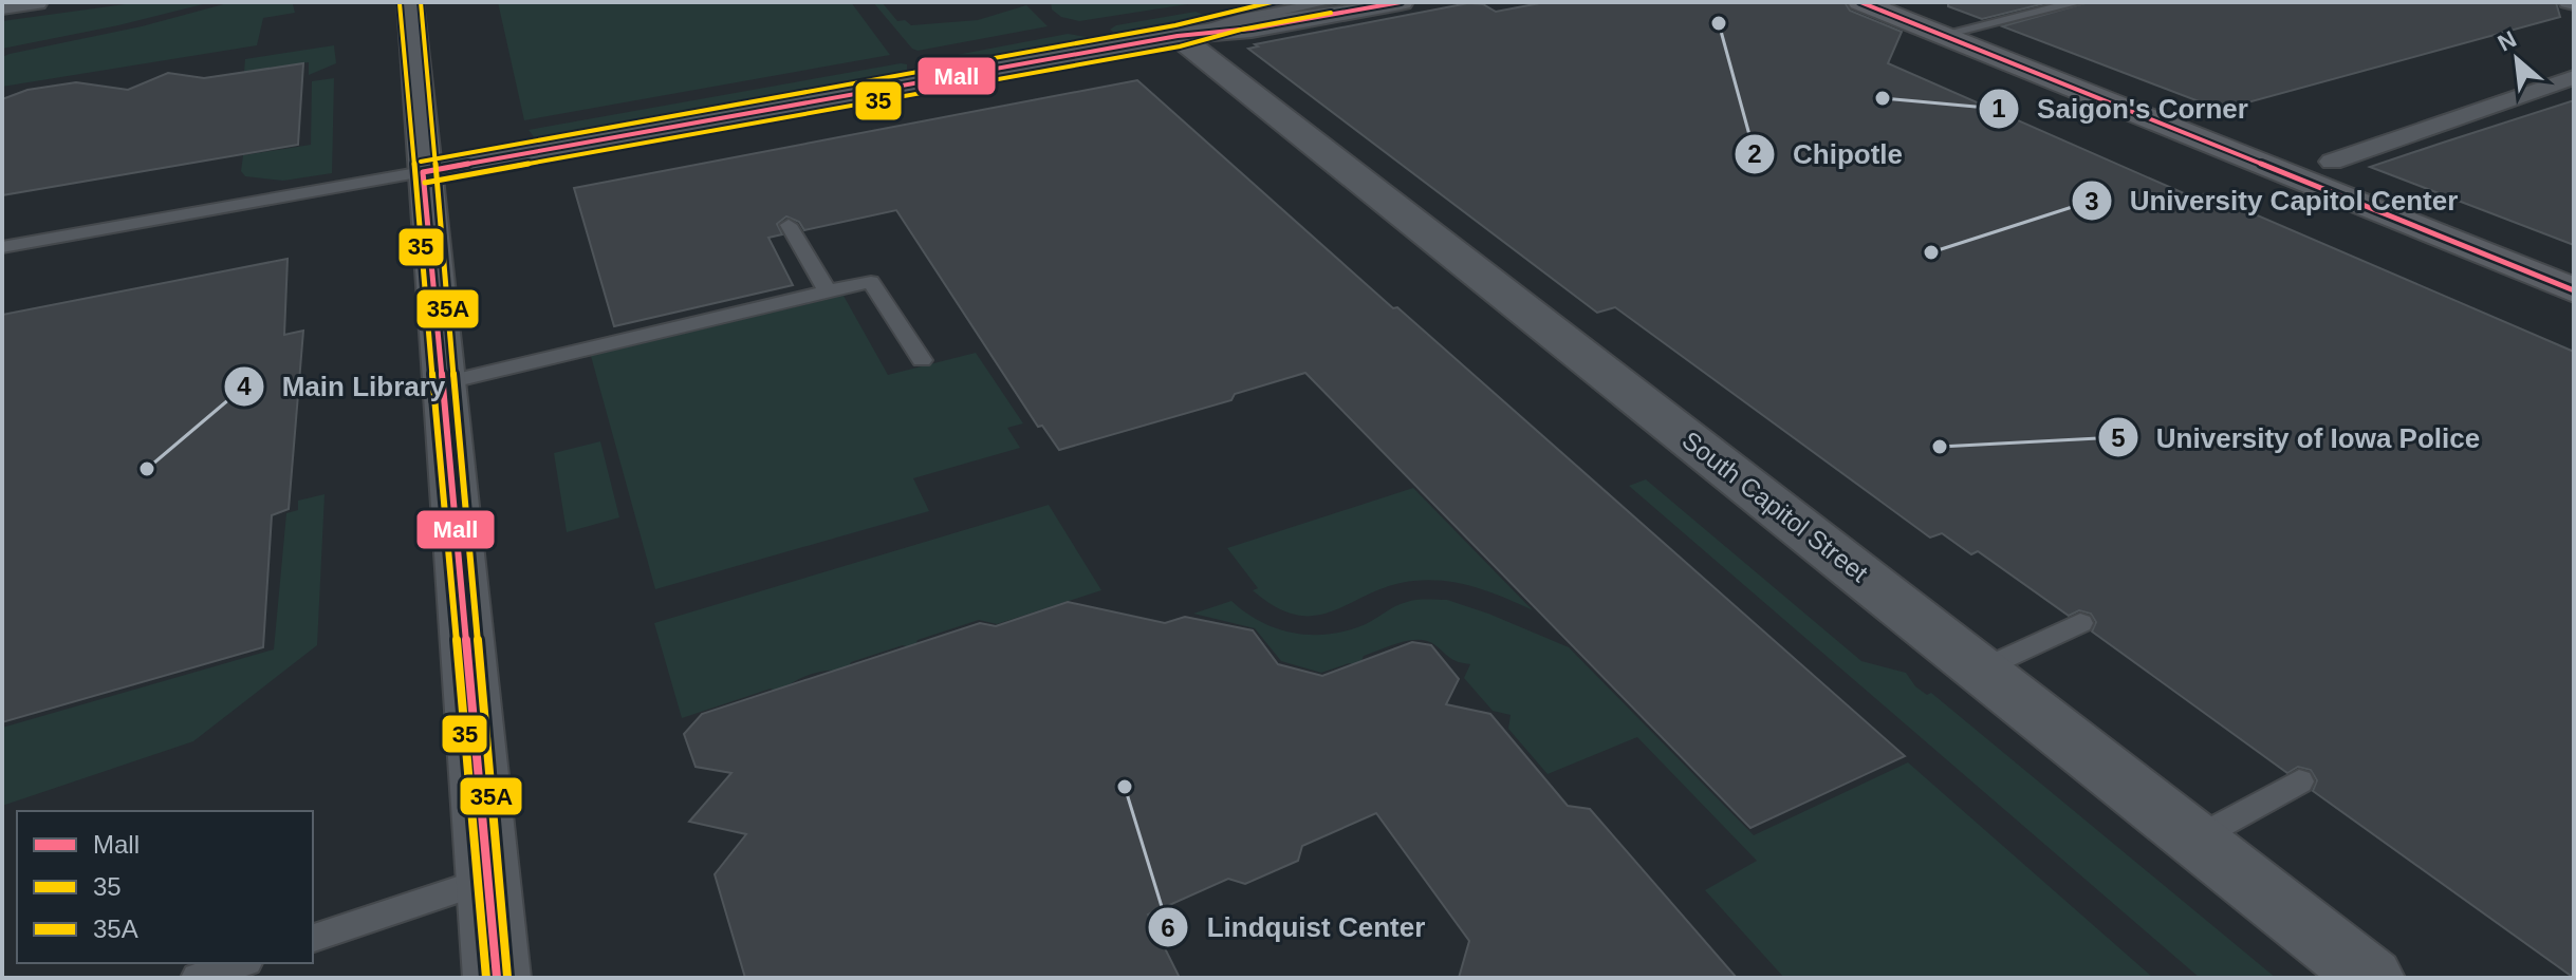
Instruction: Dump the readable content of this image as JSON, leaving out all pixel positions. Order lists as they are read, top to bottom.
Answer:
{
  "streets": {
    "street": ["South Capitol Street"]
  },
  "places": [
    "Chipotle",
    "Saigon's Corner",
    "University Capitol Center",
    "University of Iowa Police",
    "Main Library",
    "Lindquist Center"
  ],
  "lines": ["transit line Mall", "transit line 35A", "transit line 35"],
  "legend": ["Mall", "35", "35A"],
  "north": "top left"
}
